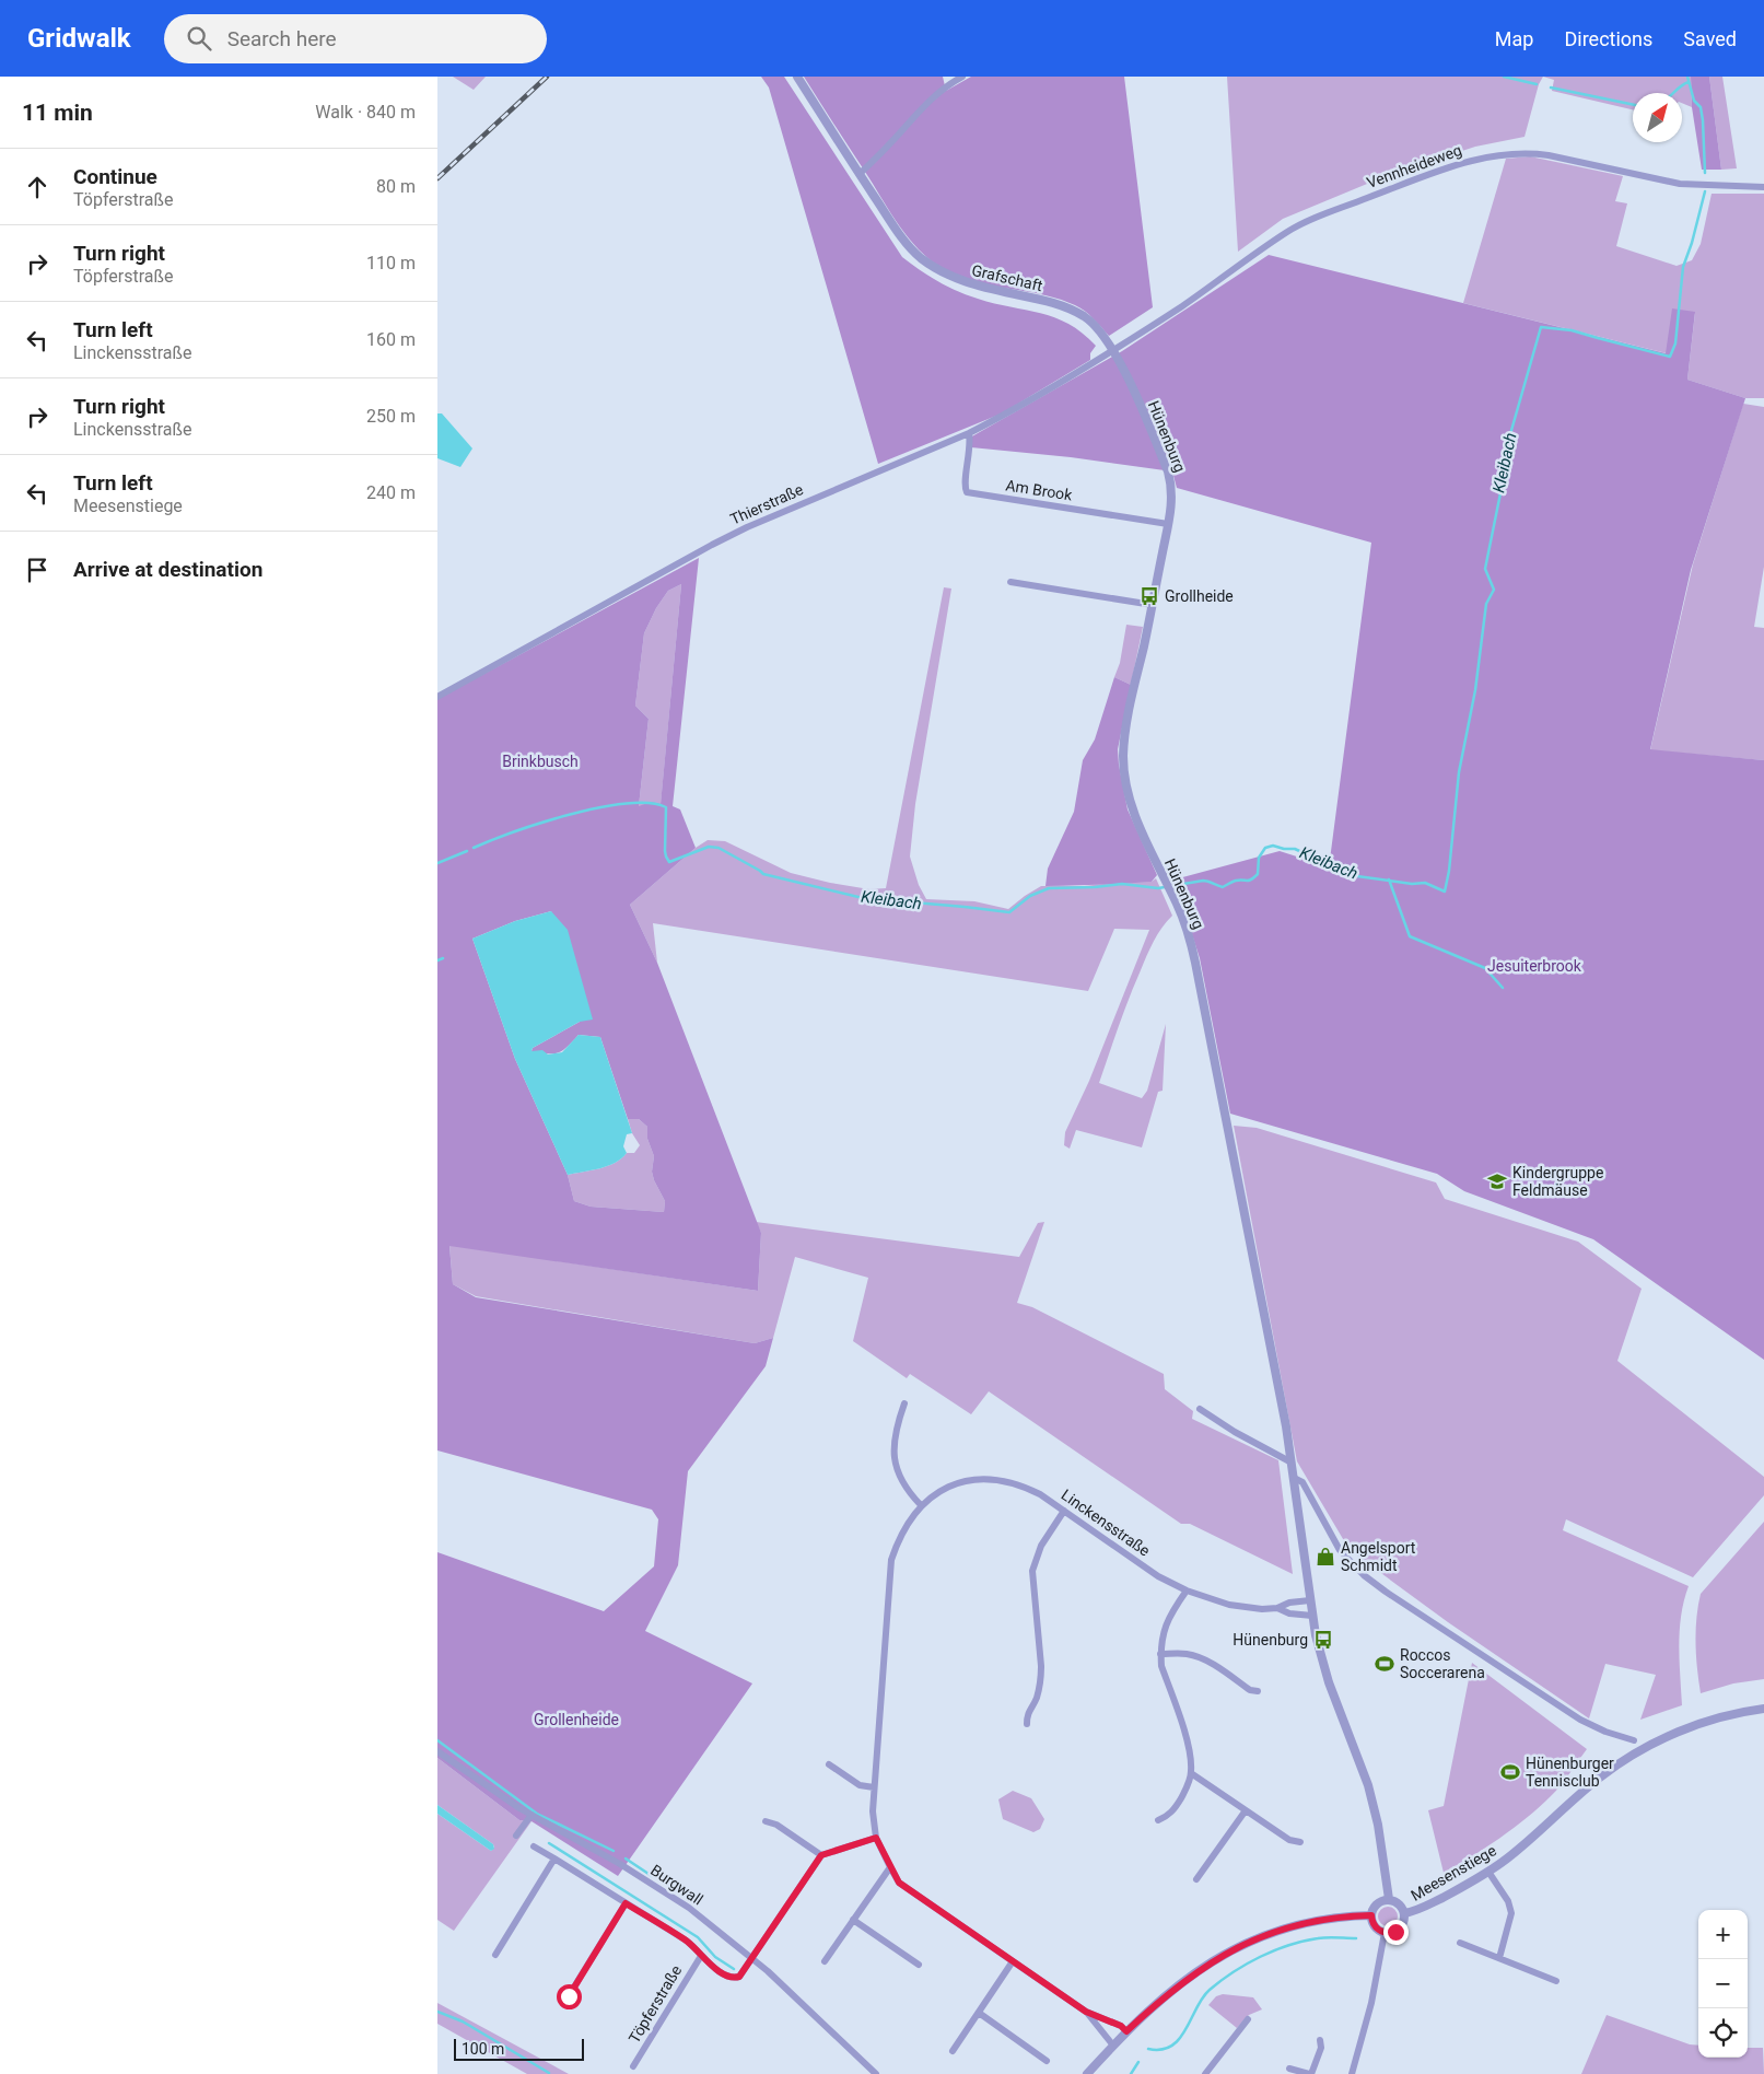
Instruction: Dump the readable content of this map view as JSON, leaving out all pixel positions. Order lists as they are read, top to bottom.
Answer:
{
  "streets": {
    "street": [
      "Vennheideweg",
      "Grafschaft",
      "Hünenburg",
      "Am Brook",
      "Thierstraße",
      "Linckensstraße",
      "Meesenstiege",
      "Burgwall",
      "Töpferstraße"
    ]
  },
  "crossings": [
    ["Vennheideweg", "Grafschaft"],
    ["Vennheideweg", "Hünenburg"],
    ["Vennheideweg", "Thierstraße"],
    ["Grafschaft", "Hünenburg"],
    ["Grafschaft", "Thierstraße"],
    ["Hünenburg", "Am Brook"],
    ["Hünenburg", "Thierstraße"],
    ["Hünenburg", "Linckensstraße"],
    ["Hünenburg", "Meesenstiege"],
    ["Am Brook", "Thierstraße"],
    ["Burgwall", "Töpferstraße"]
  ],
  "water": ["Kleibach"],
  "parks": ["Brinkbusch", "Jesuiterbrook", "Grollenheide"],
  "places": {
    "bus stop": ["Grollheide", "Hünenburg"],
    "school or university": ["Kindergruppe Feldmäuse"],
    "shop": ["Angelsport Schmidt"],
    "sports": ["Roccos Soccerarena", "Hünenburger Tennisclub"]
  },
  "scale_bar": "100 m",
  "north": "top right",
  "page": {
    "header": "Gridwalk",
    "search": "Search here",
    "nav": ["Map", "Directions", "Saved"],
    "heading": ["11 min", "Walk · 840 m"],
    "list": [
      ["Continue", "Töpferstraße", "80 m"],
      ["Turn right", "Töpferstraße", "110 m"],
      ["Turn left", "Linckensstraße", "160 m"],
      ["Turn right", "Linckensstraße", "250 m"],
      ["Turn left", "Meesenstiege", "240 m"],
      "Arrive at destination"
    ],
    "map_buttons": ["+", "−"],
    "scale": "100 m"
  }
}
